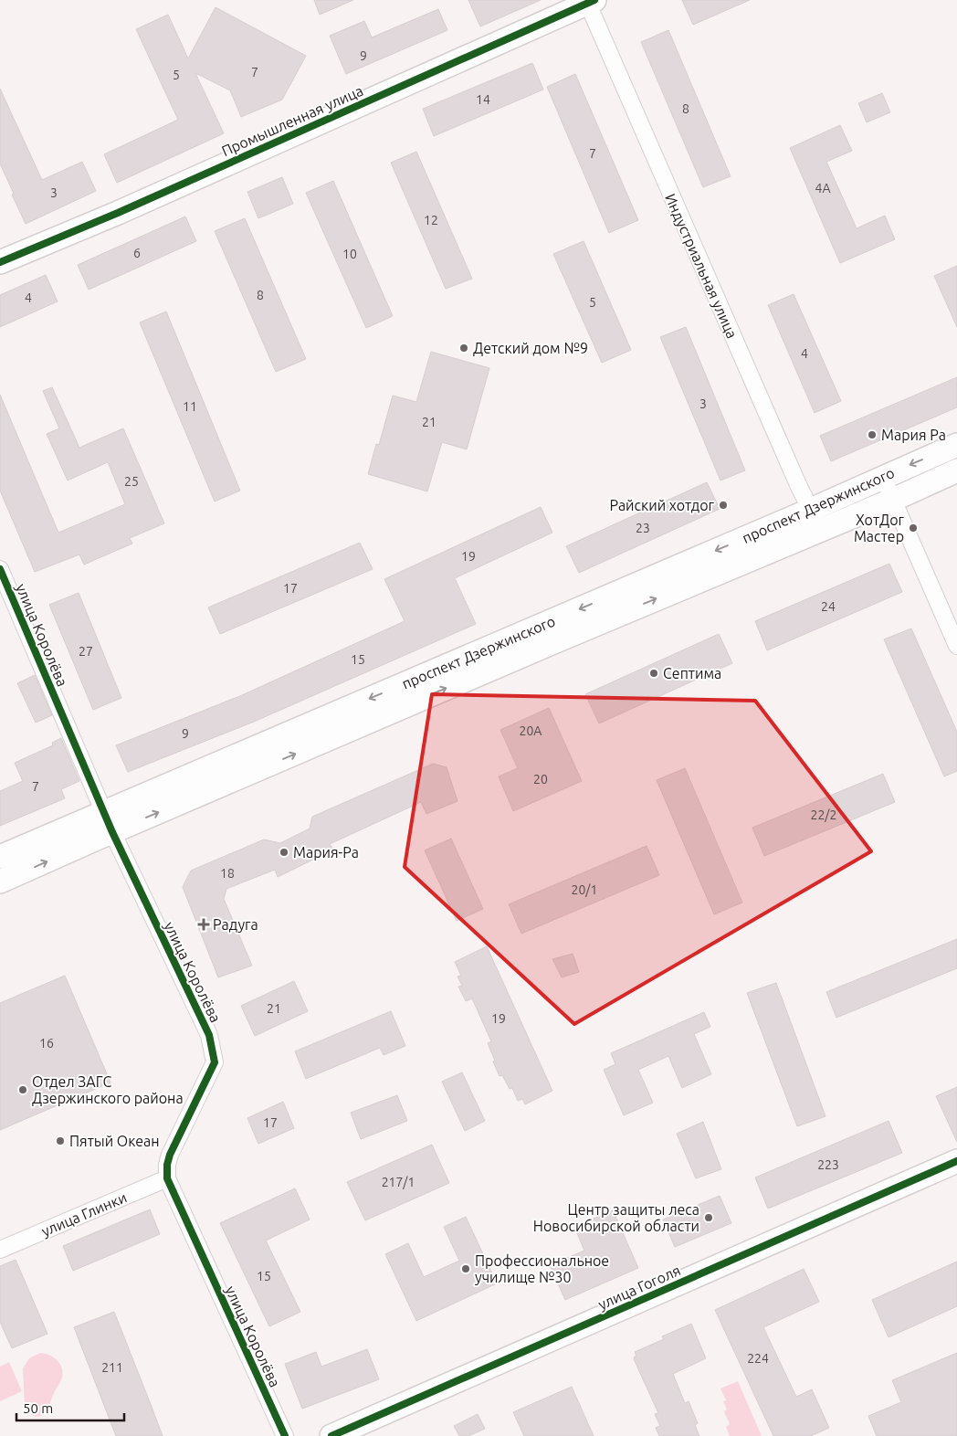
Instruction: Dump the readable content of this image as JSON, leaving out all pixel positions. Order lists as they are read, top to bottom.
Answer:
{
  "streets": {
    "main road": ["Промышленная улица", "проспект Дзержинского", "улица Гоголя"],
    "street": ["Индустриальная улица", "улица Королёва", "улица Глинки"]
  },
  "crossings": [
    ["Промышленная улица", "Индустриальная улица"],
    ["Индустриальная улица", "проспект Дзержинского"],
    ["проспект Дзержинского", "улица Королёва"],
    ["улица Королёва", "улица Глинки"]
  ],
  "places": {
    "other": [
      "Детский дом №9",
      "Мария Ра",
      "Райский хотдог",
      "ХотДог Мастер",
      "Септима",
      "Мария-Ра",
      "Отдел ЗАГС Дзержинского района",
      "Пятый Океан",
      "Центр защиты леса Новосибирской области",
      "Профессиональное училище №30"
    ],
    "health": ["Радуга"]
  },
  "house_numbers": [
    "9",
    "7",
    "5",
    "14",
    "8",
    "7",
    "4А",
    "3",
    "12",
    "6",
    "10",
    "8",
    "4",
    "5",
    "4",
    "3",
    "11",
    "21",
    "25",
    "23",
    "19",
    "17",
    "24",
    "27",
    "15",
    "20А",
    "9",
    "20",
    "7",
    "22/2",
    "18",
    "20/1",
    "21",
    "19",
    "16",
    "17",
    "223",
    "217/1",
    "15",
    "224",
    "211"
  ],
  "scale_bar": "50 m"
}
